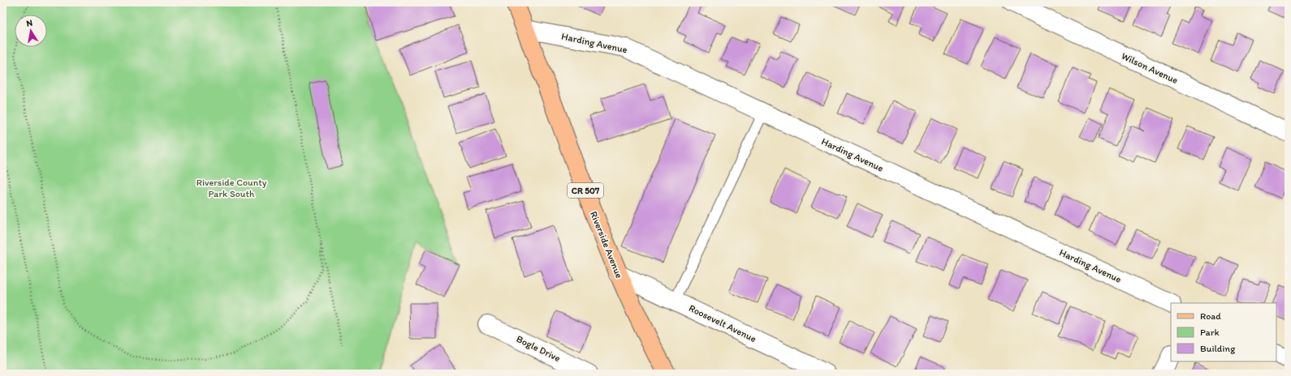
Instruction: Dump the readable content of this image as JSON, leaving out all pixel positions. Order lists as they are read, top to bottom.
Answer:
{
  "streets": {
    "main road": ["CR 507", "Riverside Avenue"],
    "street": [
      "Harding Avenue",
      "Wilson Avenue",
      "Roosevelt Avenue",
      "Bogle Drive"
    ]
  },
  "crossings": [
    ["Harding Avenue", "Riverside Avenue"],
    ["Riverside Avenue", "Roosevelt Avenue"]
  ],
  "parks": ["Riverside County Park South"],
  "legend": ["Road", "Park", "Building"],
  "north": "top"
}
